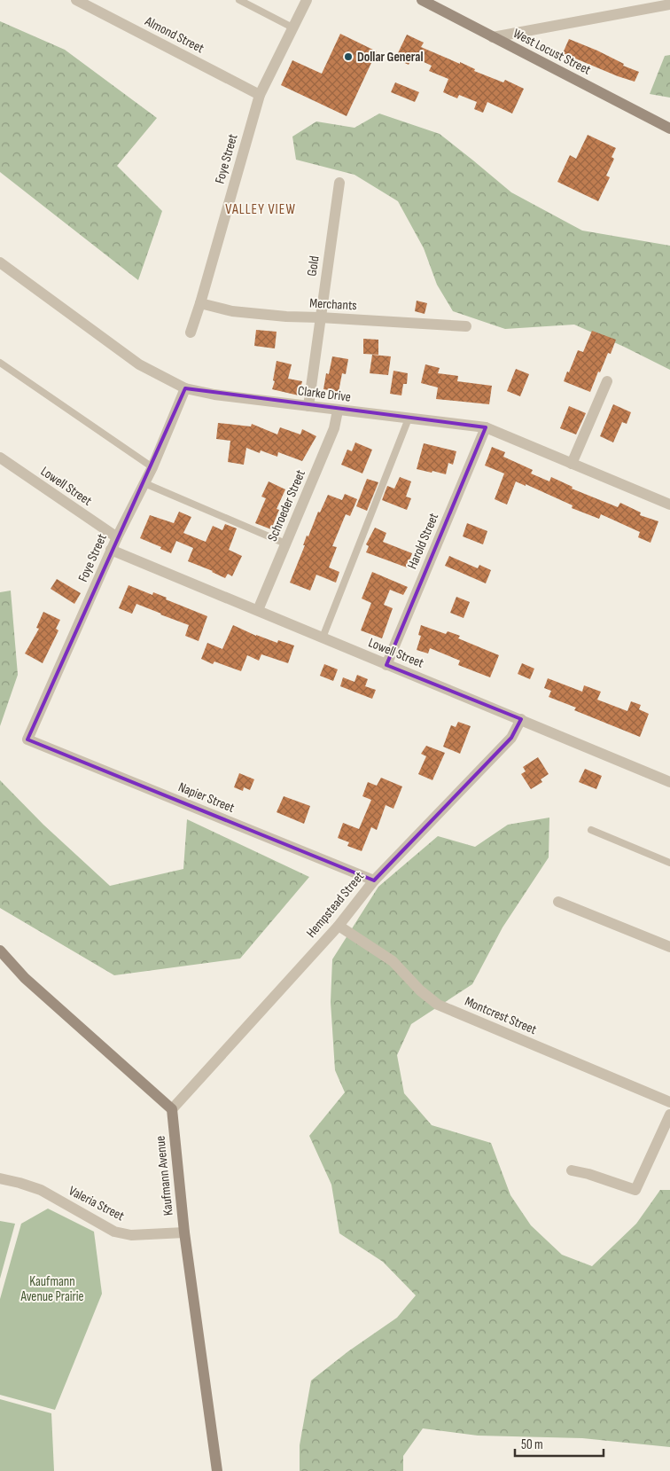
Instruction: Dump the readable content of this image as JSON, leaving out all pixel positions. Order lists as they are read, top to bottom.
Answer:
{
  "streets": {
    "main road": ["West Locust Street", "Kaufmann Avenue"],
    "street": [
      "Almond Street",
      "Foye Street",
      "Gold",
      "Merchants",
      "Clarke Drive",
      "Lowell Street",
      "Schroeder Street",
      "Harold Street",
      "Napier Street",
      "Hempstead Street",
      "Montcrest Street",
      "Valeria Street"
    ]
  },
  "crossings": [
    ["Almond Street", "Foye Street"],
    ["Foye Street", "Merchants"],
    ["Foye Street", "Clarke Drive"],
    ["Foye Street", "Lowell Street"],
    ["Foye Street", "Napier Street"],
    ["Gold", "Merchants"],
    ["Gold", "Clarke Drive"],
    ["Clarke Drive", "Schroeder Street"],
    ["Clarke Drive", "Harold Street"],
    ["Lowell Street", "Schroeder Street"],
    ["Lowell Street", "Harold Street"],
    ["Lowell Street", "Hempstead Street"],
    ["Napier Street", "Hempstead Street"],
    ["Hempstead Street", "Montcrest Street"],
    ["Hempstead Street", "Kaufmann Avenue"],
    ["Kaufmann Avenue", "Valeria Street"]
  ],
  "districts": ["VALLEY VIEW"],
  "parks": ["Kaufmann Avenue Prairie"],
  "places": ["Dollar General"],
  "scale_bar": "50 m"
}
